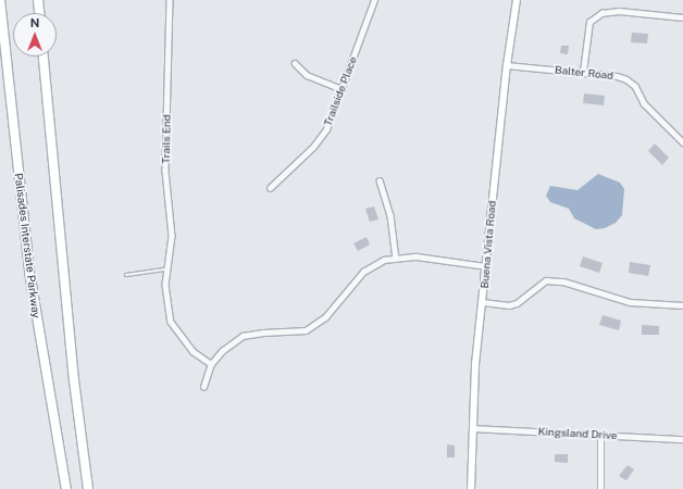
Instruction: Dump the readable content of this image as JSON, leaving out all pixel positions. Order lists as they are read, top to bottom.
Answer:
{
  "streets": {
    "highway": ["Palisades Interstate Parkway"],
    "street": [
      "Balter Road",
      "Trailside Place",
      "Trails End",
      "Buena Vista Road",
      "Kingsland Drive"
    ]
  },
  "crossings": [
    ["Balter Road", "Buena Vista Road"],
    ["Buena Vista Road", "Kingsland Drive"]
  ],
  "north": "top"
}
